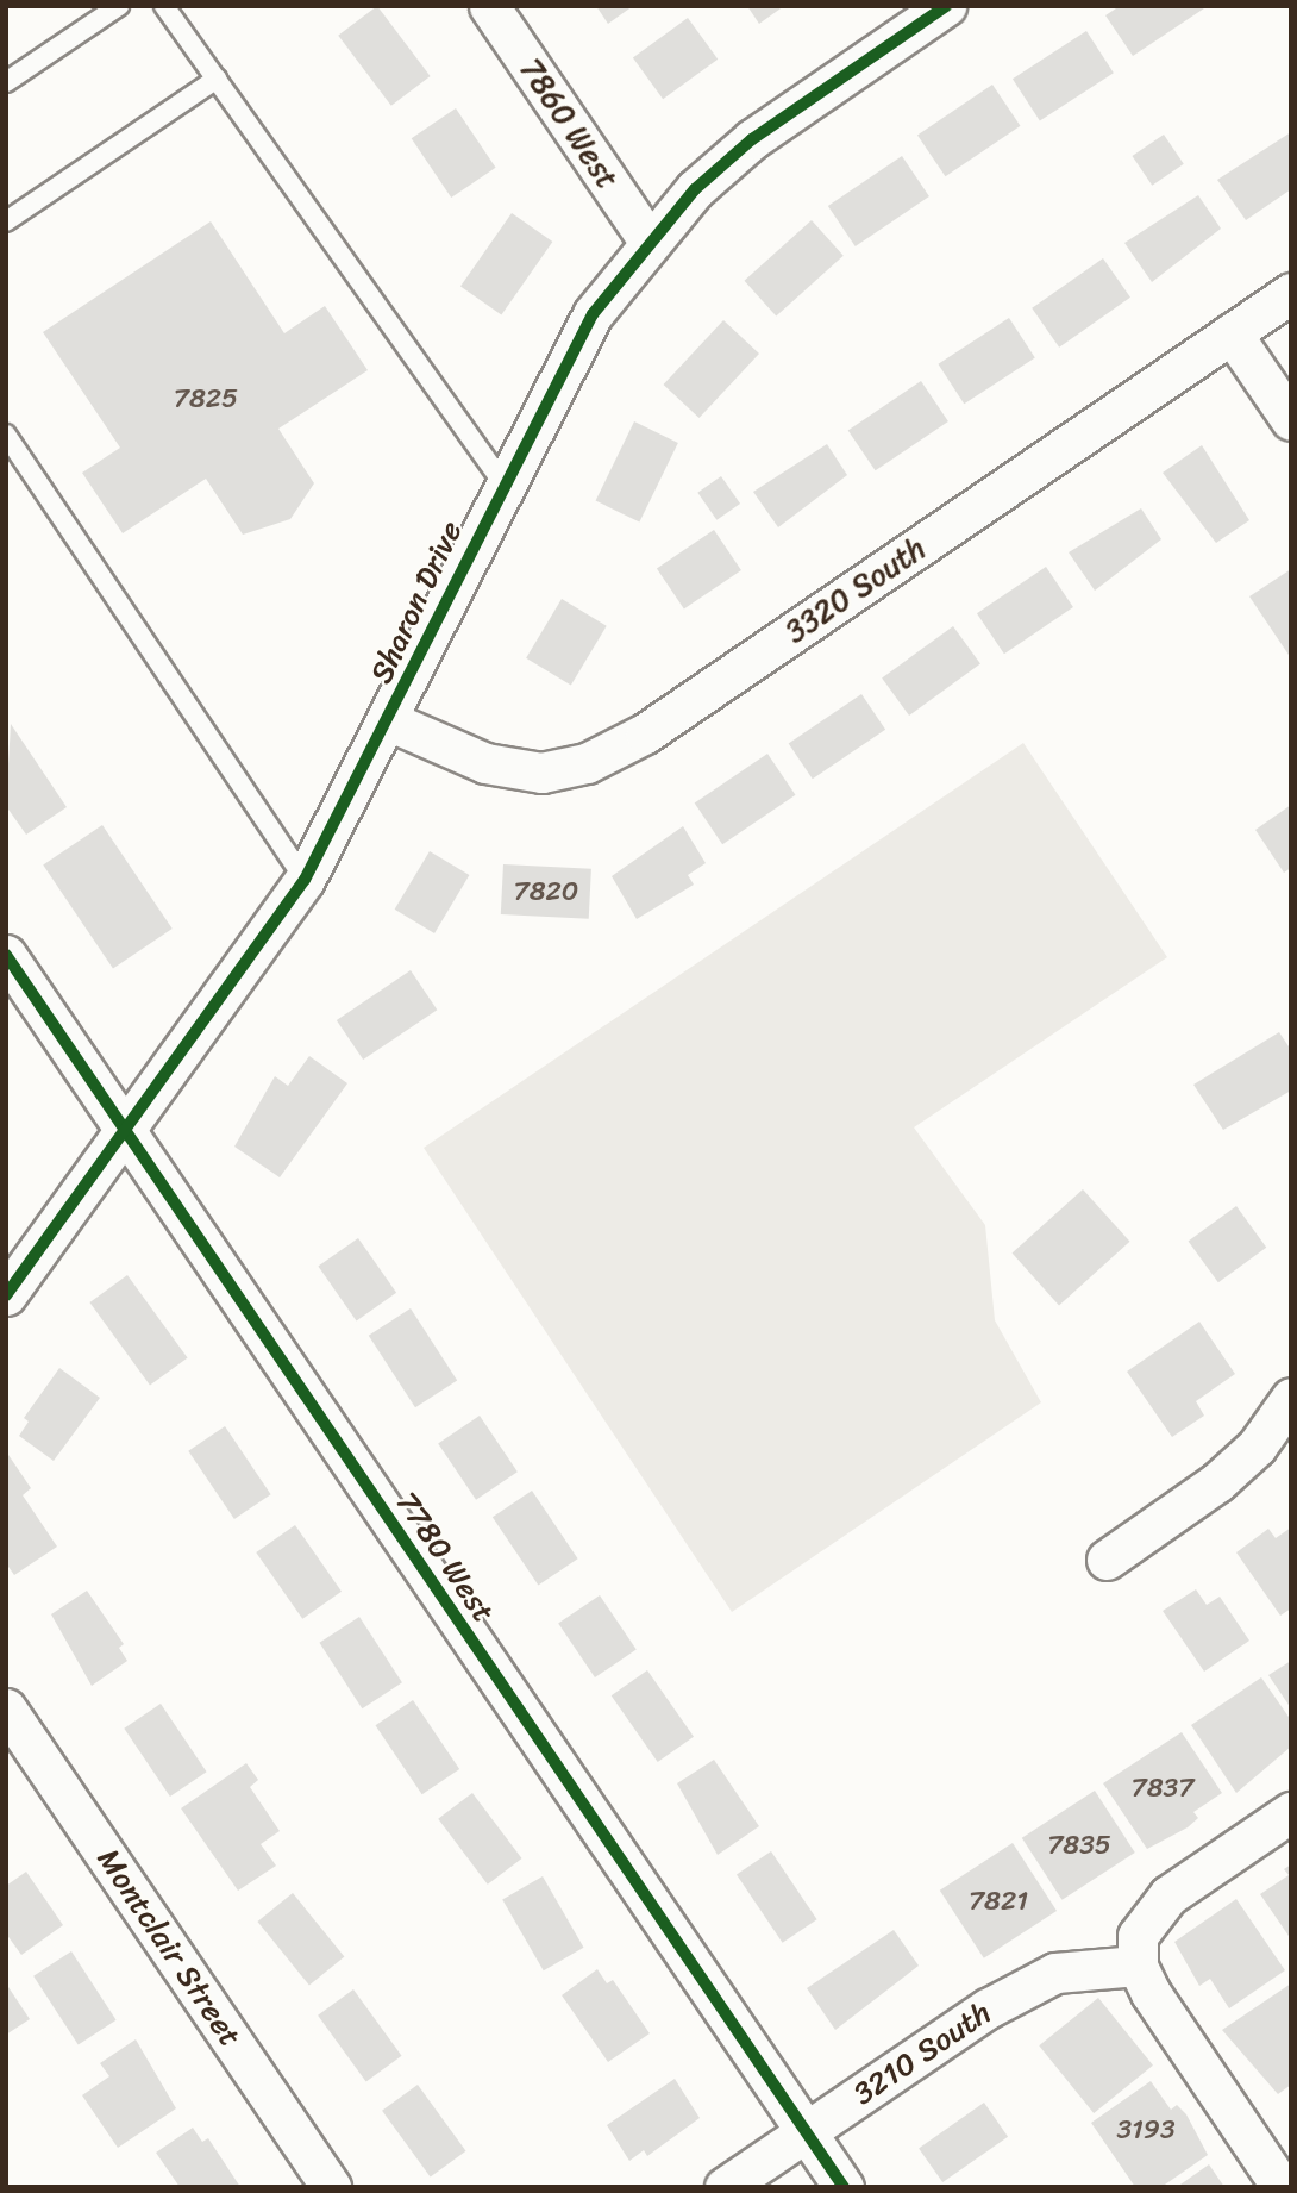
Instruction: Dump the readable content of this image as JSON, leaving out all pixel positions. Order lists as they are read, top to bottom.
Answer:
{
  "streets": {
    "street": [
      "7860 West",
      "3320 South",
      "Sharon Drive",
      "7780 West",
      "Montclair Street",
      "3210 South"
    ]
  },
  "crossings": [
    ["7860 West", "Sharon Drive"],
    ["3320 South", "Sharon Drive"],
    ["Sharon Drive", "7780 West"],
    ["7780 West", "3210 South"]
  ],
  "house_numbers": [
    "7825",
    "7820",
    "7837",
    "7835",
    "7821",
    "3193"
  ]
}
